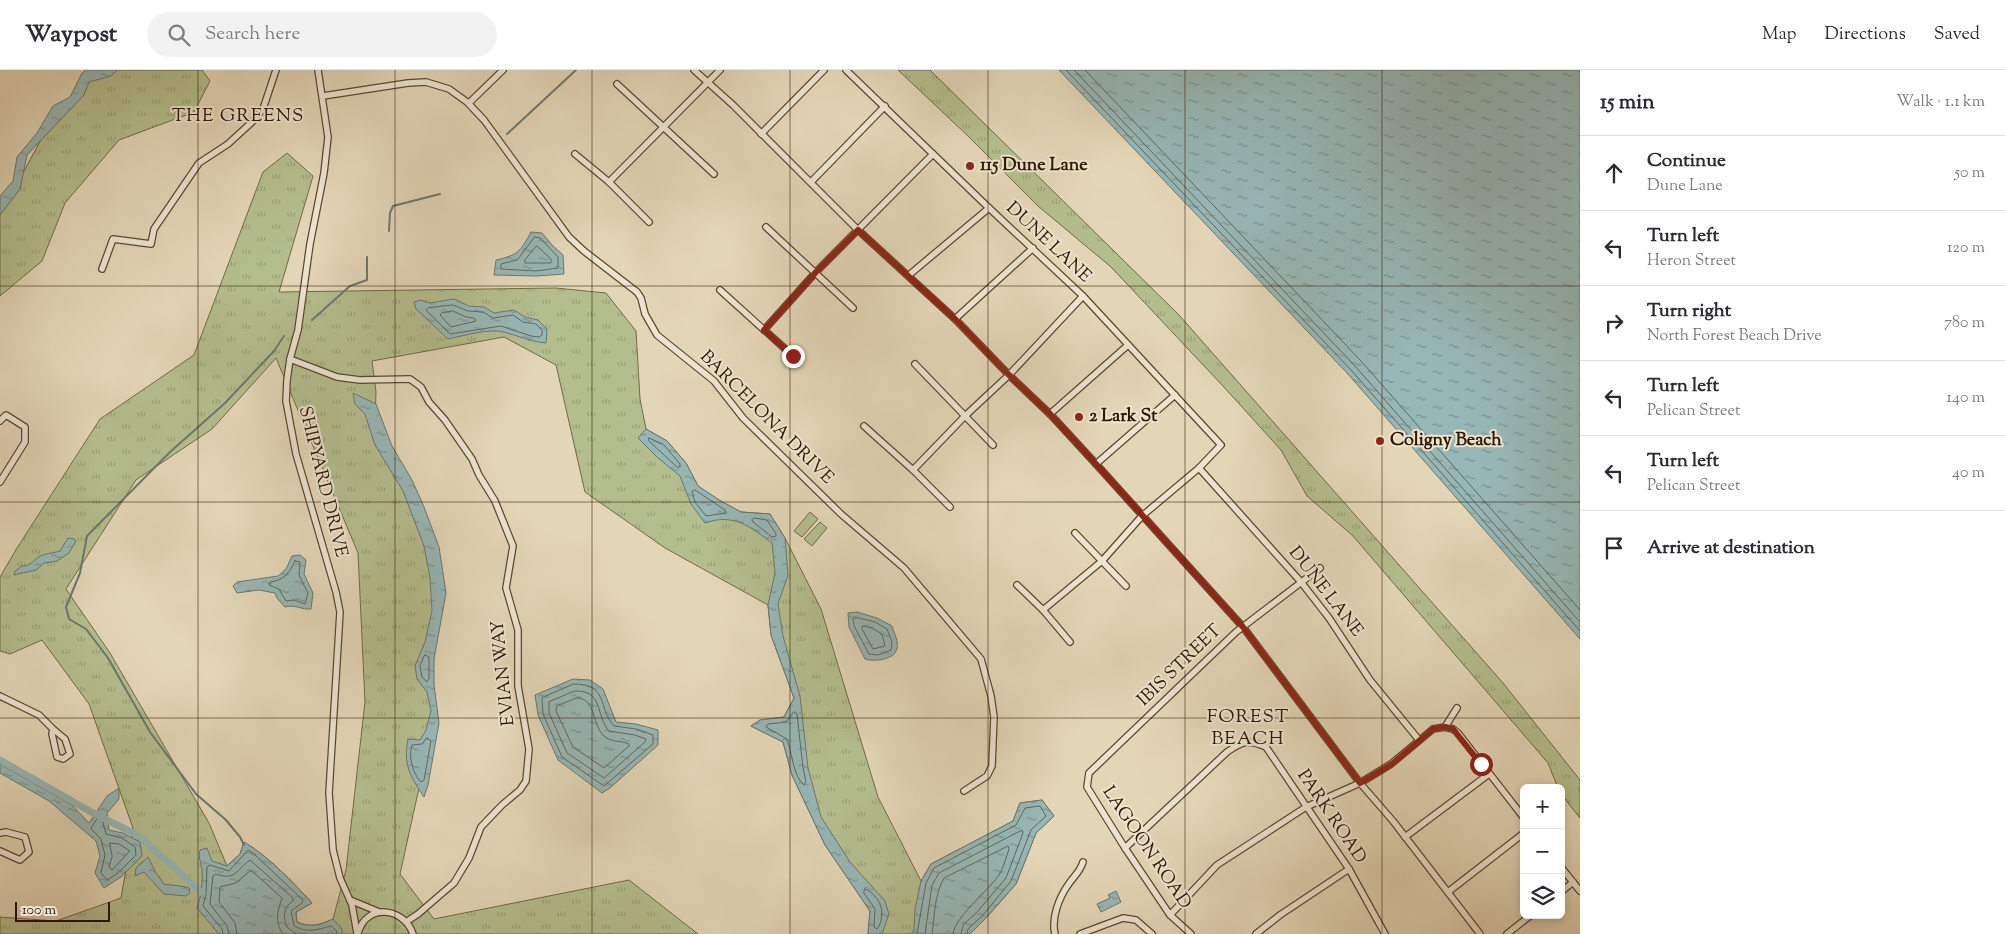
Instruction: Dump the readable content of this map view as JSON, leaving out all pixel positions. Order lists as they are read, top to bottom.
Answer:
{
  "streets": {
    "street": [
      "DUNE LANE",
      "BARCELONA DRIVE",
      "SHIPYARD DRIVE",
      "IBIS STREET",
      "EVIAN WAY",
      "PARK ROAD",
      "LAGOON ROAD"
    ]
  },
  "crossings": [
    ["DUNE LANE", "IBIS STREET"],
    ["BARCELONA DRIVE", "SHIPYARD DRIVE"],
    ["SHIPYARD DRIVE", "EVIAN WAY"],
    ["IBIS STREET", "LAGOON ROAD"],
    ["PARK ROAD", "LAGOON ROAD"]
  ],
  "districts": ["THE GREENS", "FOREST BEACH"],
  "places": ["115 Dune Lane", "2 Lark St", "Coligny Beach"],
  "scale_bar": "100 m",
  "page": {
    "header": "Waypost",
    "search": "Search here",
    "nav": ["Map", "Directions", "Saved"],
    "heading": ["15 min", "Walk · 1.1 km"],
    "list": [
      ["Continue", "Dune Lane", "50 m"],
      ["Turn left", "Heron Street", "120 m"],
      ["Turn right", "North Forest Beach Drive", "780 m"],
      ["Turn left", "Pelican Street", "140 m"],
      ["Turn left", "Pelican Street", "40 m"],
      "Arrive at destination"
    ],
    "map_buttons": ["+", "−"],
    "scale": "100 m"
  }
}
